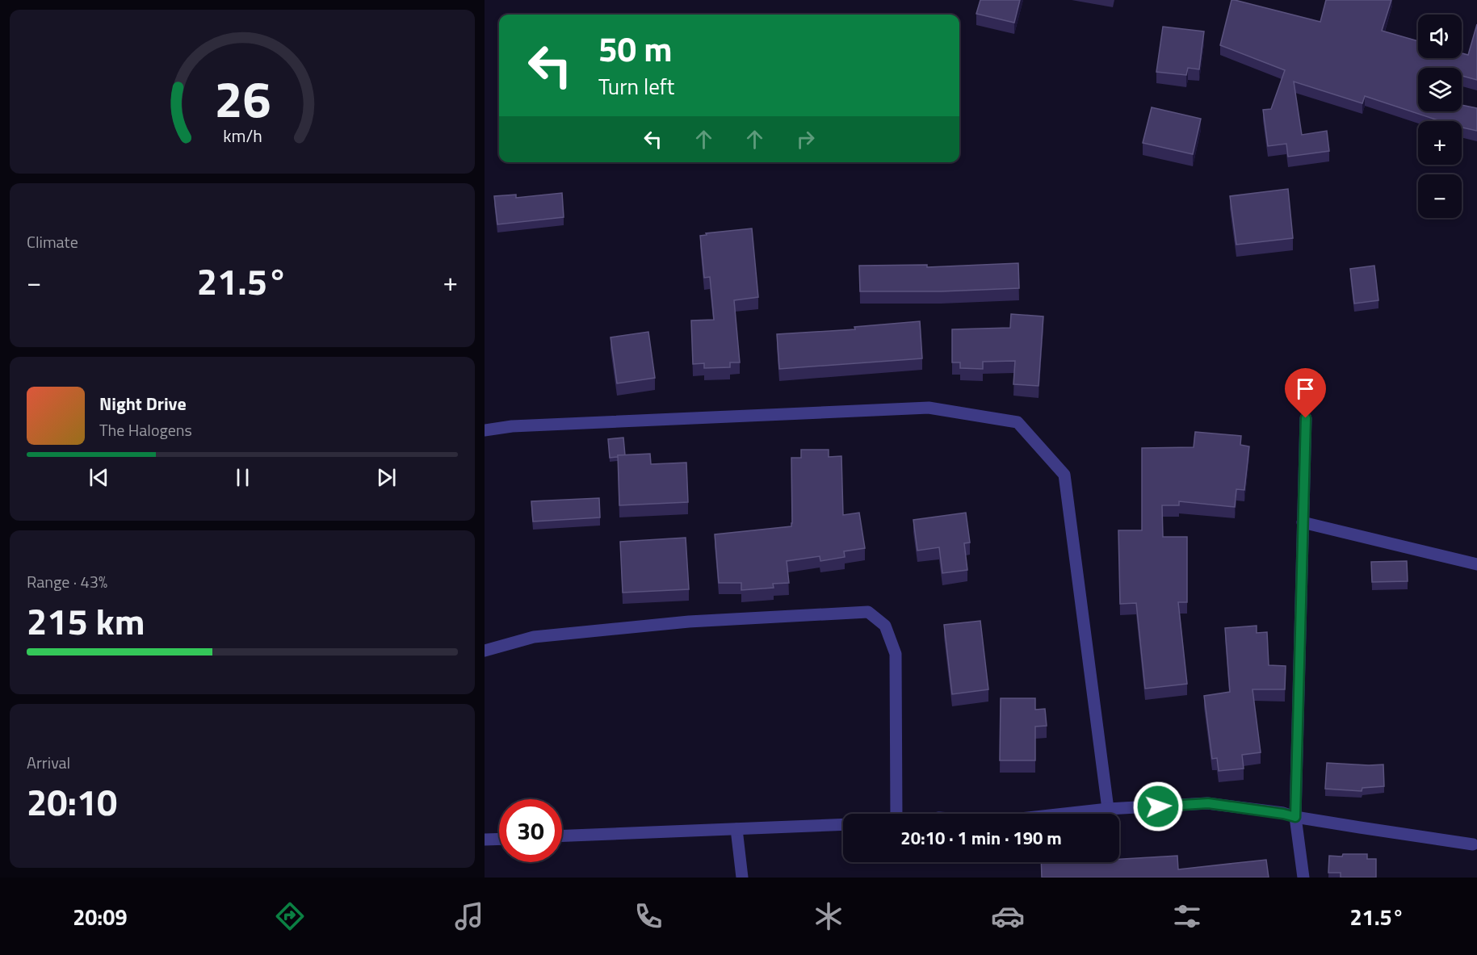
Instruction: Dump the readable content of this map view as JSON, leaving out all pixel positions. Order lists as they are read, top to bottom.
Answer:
{
  "page": {
    "map_buttons": ["+", "−"],
    "turn": ["50 m", "Turn left"],
    "tile": [
      "Climate",
      ["Range · 43%", "215 km"],
      ["Arrival", "20:10"]
    ],
    "heat": ["−", "21.5°", "+"],
    "song": ["Night Drive", "The Halogens"],
    "limit": "30",
    "trip": "20:10 · 1 min · 190 m",
    "tabs": ["20:09", "21.5°"],
    "gauge": ["26", "km/h"]
  }
}
